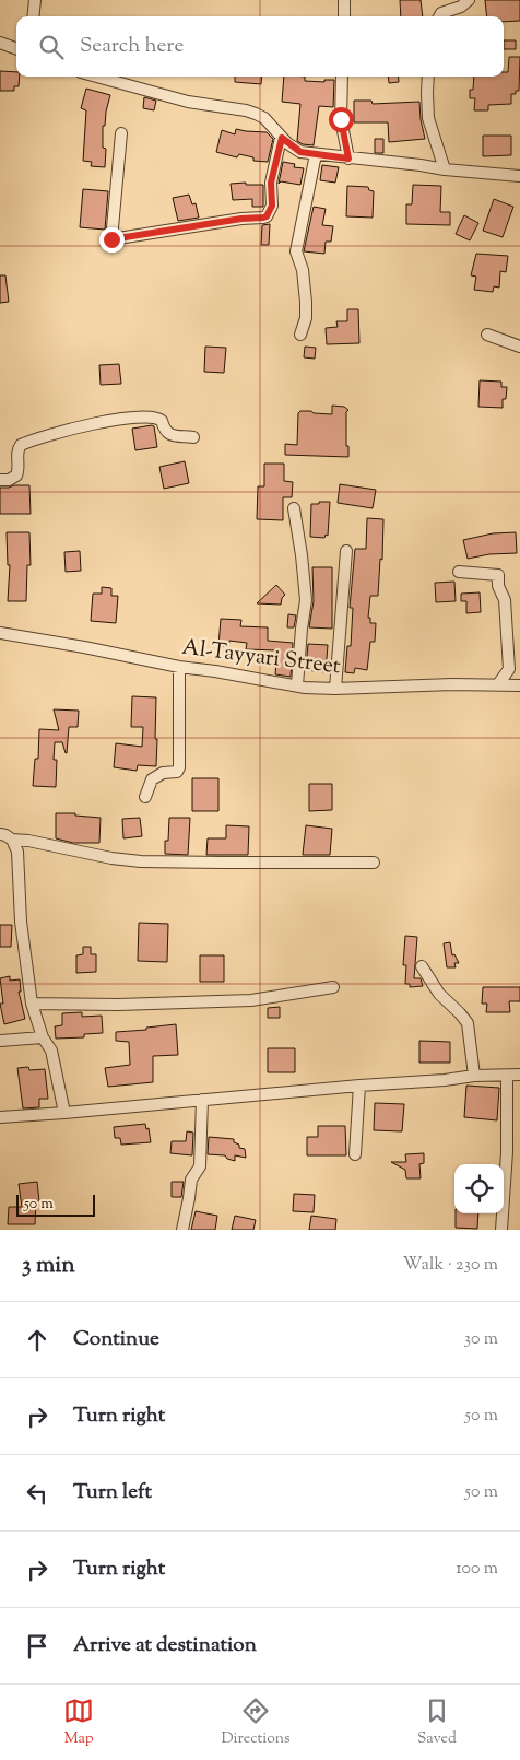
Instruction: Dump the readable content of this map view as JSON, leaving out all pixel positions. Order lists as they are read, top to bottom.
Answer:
{
  "streets": {
    "street": ["Al-Tayyari Street"]
  },
  "scale_bar": "50 m",
  "page": {
    "search": "Search here",
    "scale": "50 m",
    "heading": ["3 min", "Walk · 230 m"],
    "list": [
      ["Continue", "30 m"],
      ["Turn right", "50 m"],
      ["Turn left", "50 m"],
      ["Turn right", "100 m"],
      "Arrive at destination"
    ],
    "nav": ["Map", "Directions", "Saved"]
  }
}
